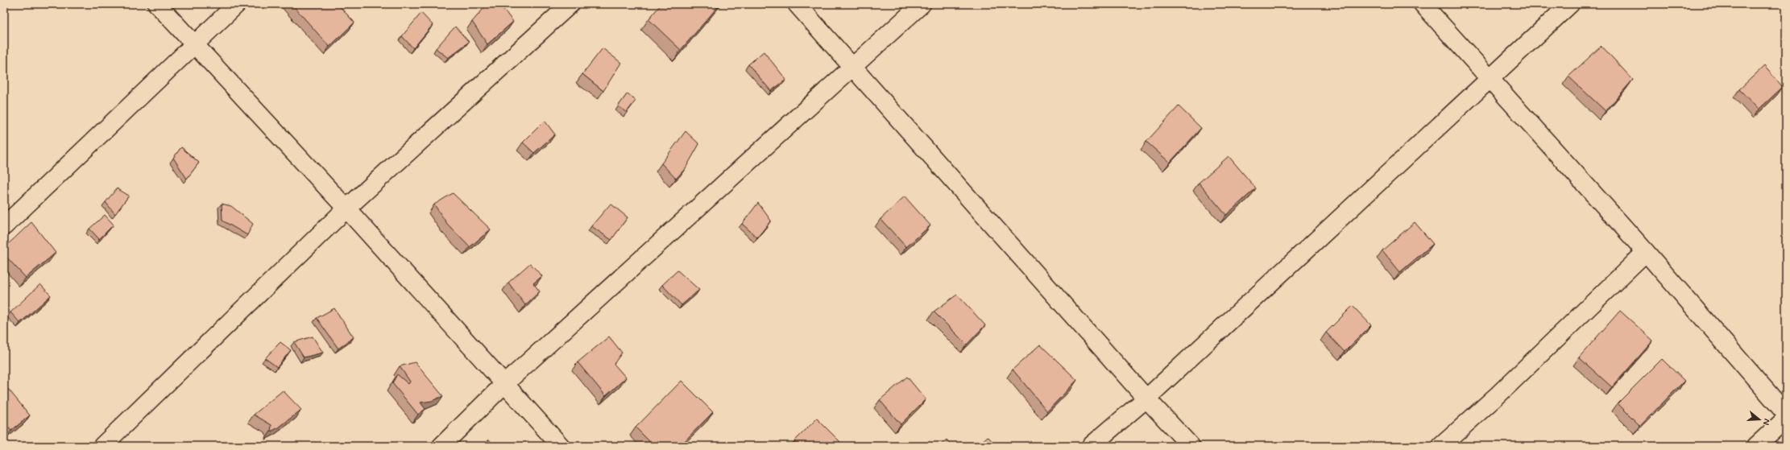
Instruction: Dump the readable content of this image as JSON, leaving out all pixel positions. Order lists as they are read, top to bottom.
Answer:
{
  "north": "right"
}
